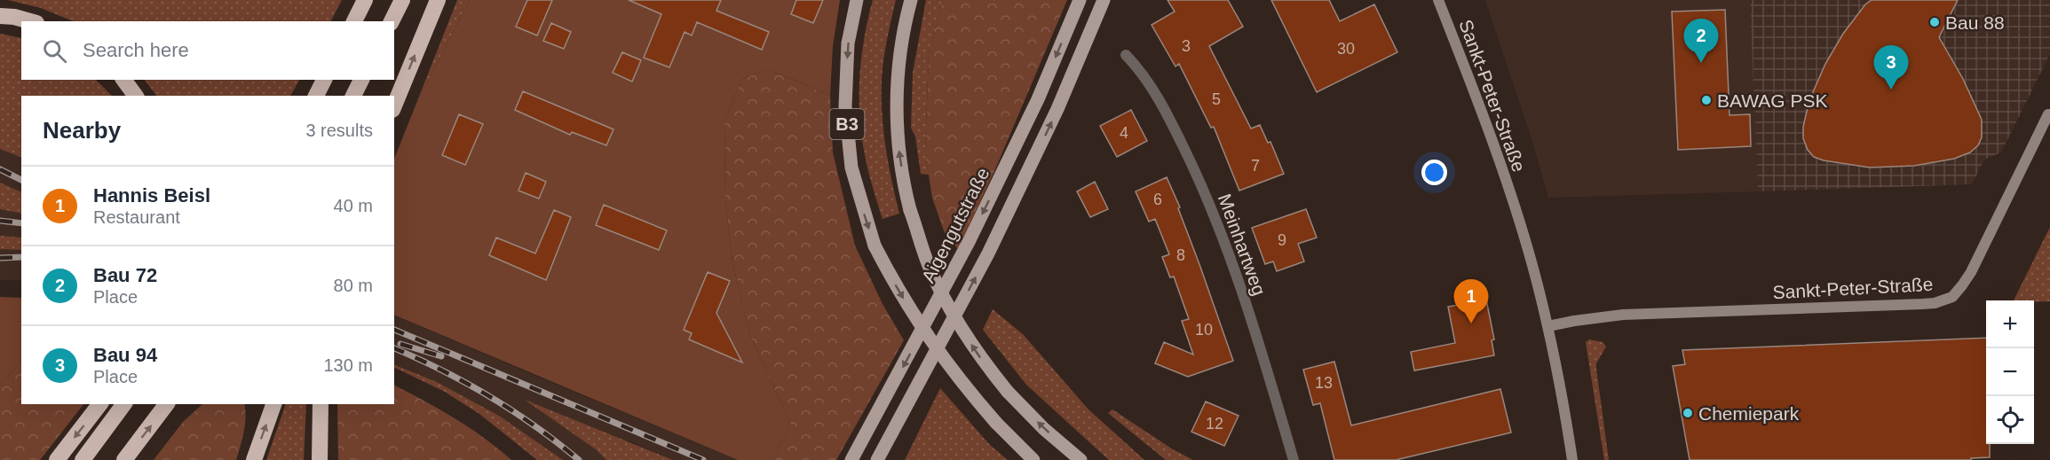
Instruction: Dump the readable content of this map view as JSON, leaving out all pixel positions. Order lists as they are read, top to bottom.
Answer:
{
  "streets": {
    "main road": ["B3", "Aigengutstraße"],
    "street": ["Sankt-Peter-Straße", "Meinhartweg"]
  },
  "places": ["Bau 88", "BAWAG PSK", "Chemiepark"],
  "house_numbers": [
    "3",
    "30",
    "5",
    "4",
    "7",
    "6",
    "9",
    "8",
    "10",
    "13",
    "12"
  ],
  "page": {
    "pins": ["2", "3", "1"],
    "search": "Search here",
    "heading": ["Nearby", "3 results"],
    "list": [
      {
        "mark": "1",
        "name": "Hannis Beisl",
        "note": "Restaurant",
        "value": "40 m"
      },
      {
        "mark": "2",
        "name": "Bau 72",
        "note": "Place",
        "value": "80 m"
      },
      {
        "mark": "3",
        "name": "Bau 94",
        "note": "Place",
        "value": "130 m"
      }
    ],
    "map_buttons": ["+", "−"]
  }
}
